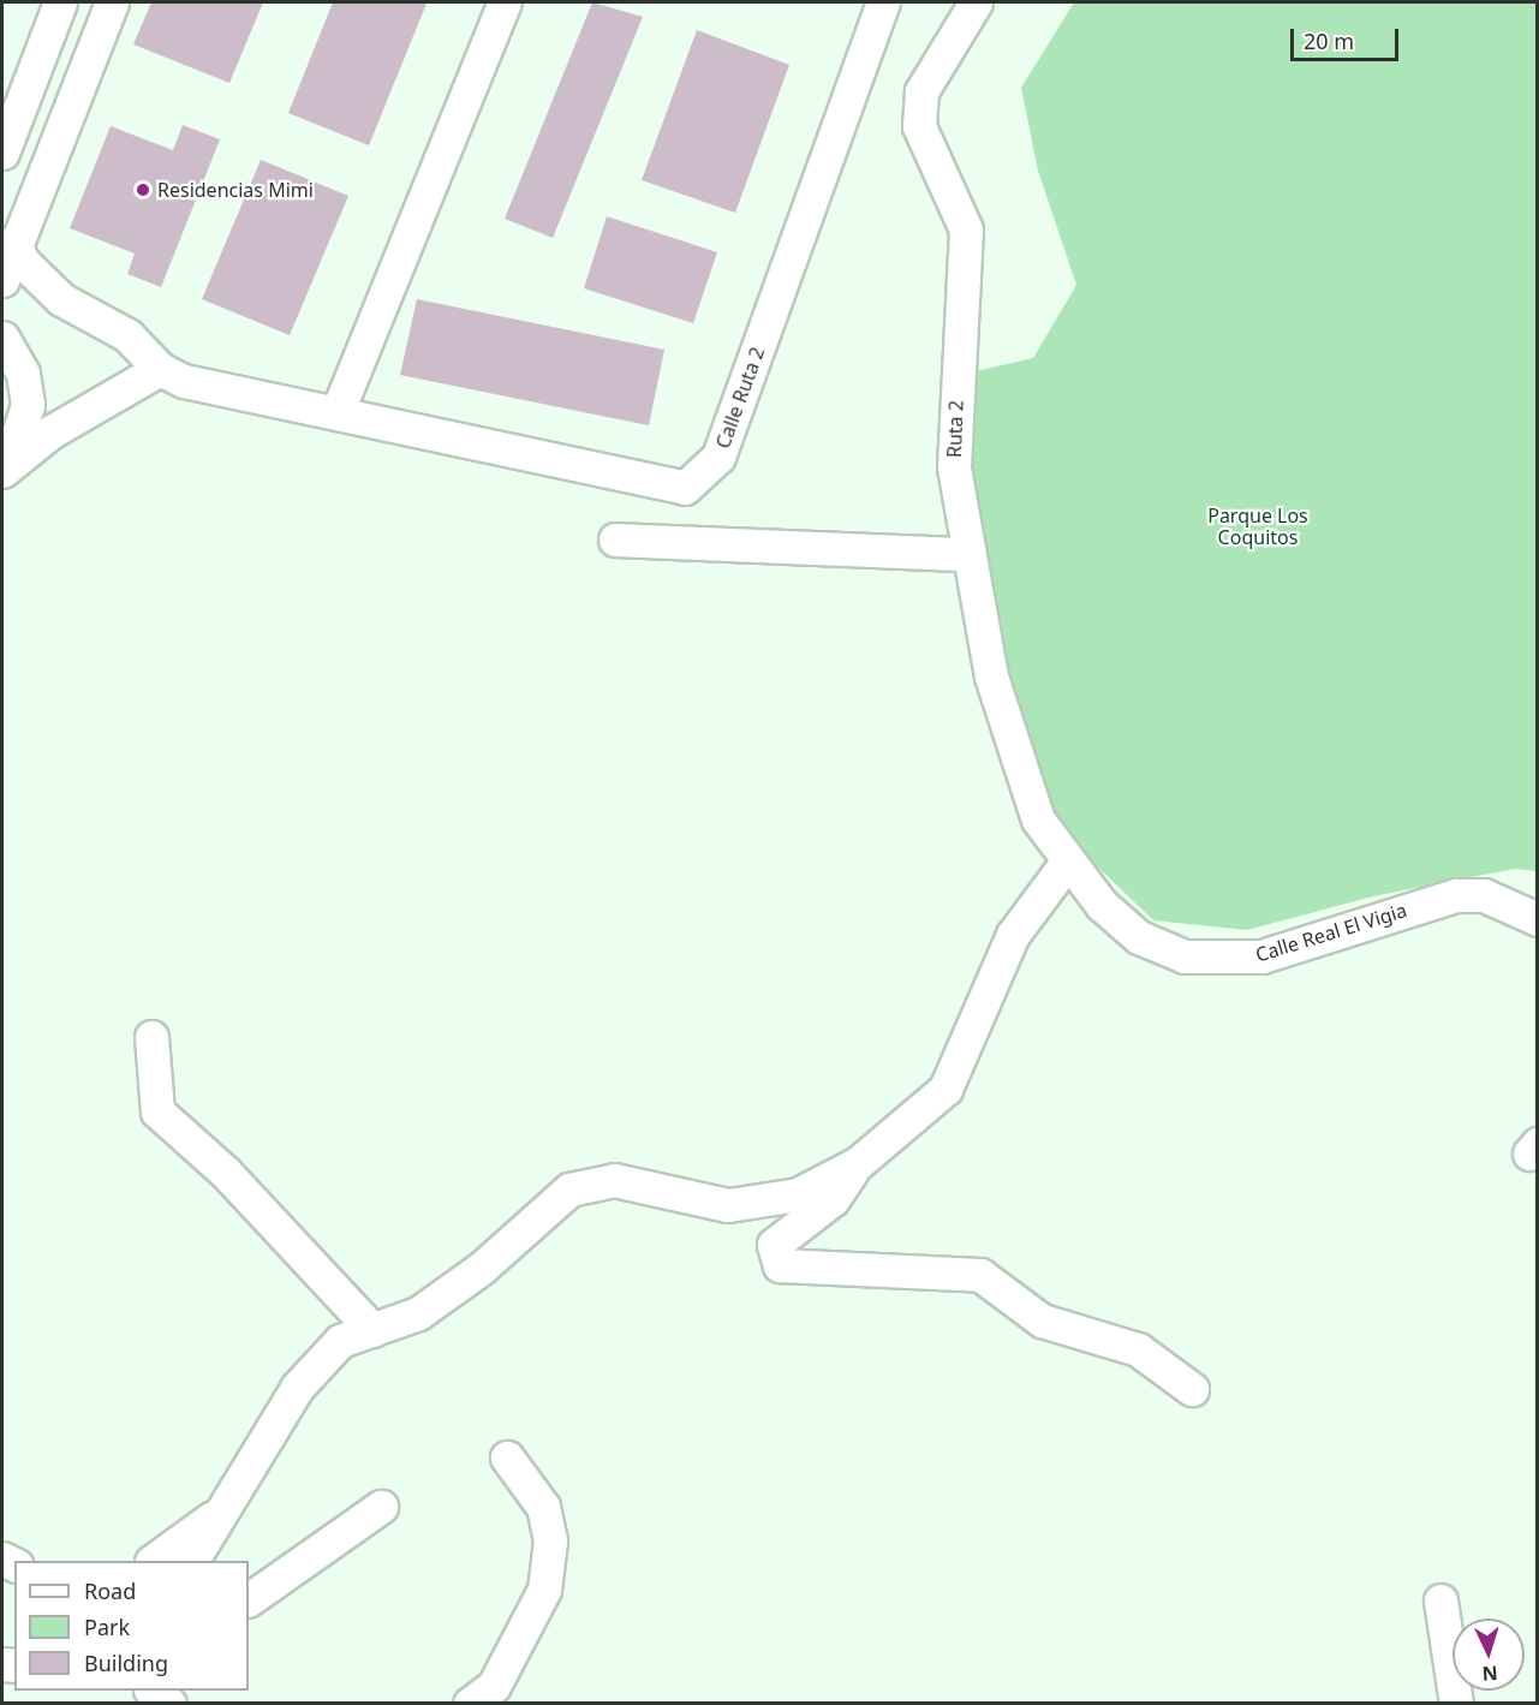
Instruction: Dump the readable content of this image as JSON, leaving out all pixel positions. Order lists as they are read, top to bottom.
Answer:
{
  "streets": {
    "street": ["Calle Ruta 2", "Ruta 2", "Calle Real El Vigia"]
  },
  "crossings": [
    ["Ruta 2", "Calle Real El Vigia"]
  ],
  "parks": ["Parque Los Coquitos"],
  "places": ["Residencias Mimi"],
  "legend": ["Road", "Park", "Building"],
  "scale_bar": "20 m",
  "north": "bottom"
}
